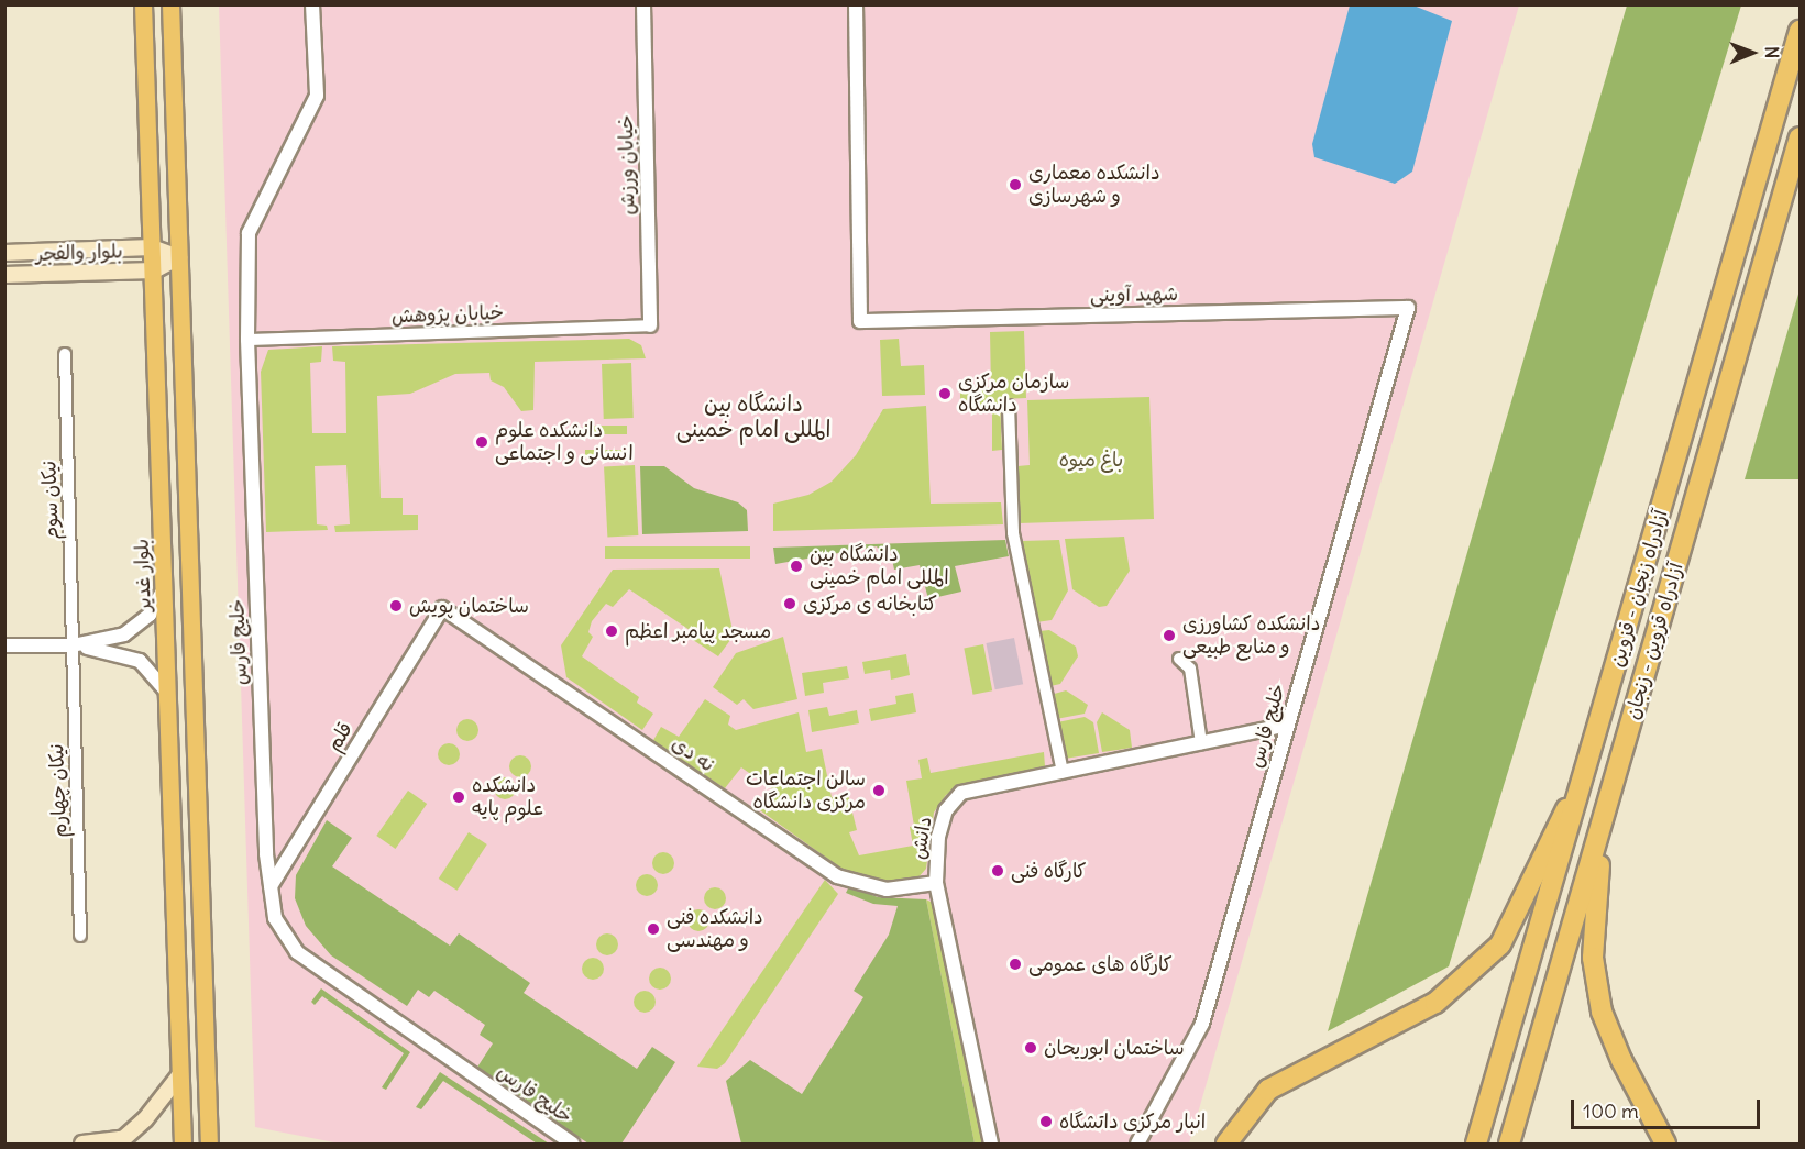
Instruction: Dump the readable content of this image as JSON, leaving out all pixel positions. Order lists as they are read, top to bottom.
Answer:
{
  "streets": {
    "highway": ["آزادراه زنجان - قزوین", "آزادراه قزوین - زنجان"],
    "main road": ["بلوار والفجر", "بلوار غدیر"],
    "street": [
      "خیابان ورزش",
      "شهید آوینی",
      "خیابان پژوهش",
      "نیکان سوم",
      "خلیج فارس",
      "قلم",
      "نه دی",
      "نیکان چهارم",
      "دانش"
    ]
  },
  "crossings": [
    ["خیابان ورزش", "خیابان پژوهش"],
    ["بلوار والفجر", "بلوار غدیر"],
    ["شهید آوینی", "خلیج فارس"],
    ["خیابان پژوهش", "خلیج فارس"],
    ["نیکان سوم", "نیکان چهارم"],
    ["خلیج فارس", "قلم"],
    ["خلیج فارس", "دانش"],
    ["قلم", "نه دی"],
    ["نه دی", "دانش"]
  ],
  "districts": ["دانشگاه بین المللی امام خمینی"],
  "parks": ["باغ میوه"],
  "places": [
    "دانشکده معماری و شهرسازی",
    "سازمان مرکزی دانشگاه",
    "دانشکده علوم انسانی و اجتماعی",
    "دانشگاه بین المللی امام خمینی",
    "کتابخانه ی مرکزی",
    "ساختمان پویش",
    "مسجد پیامبر اعظم",
    "دانشکده کشاورزی و منابع طبیعی",
    "سالن اجتماعات مرکزی دانشگاه",
    "دانشکده علوم پایه",
    "کارگاه فنی",
    "دانشکده فنی و مهندسی",
    "کارگاه های عمومی",
    "ساختمان ابوریحان",
    "انبار مرکزی داتشگاه"
  ],
  "scale_bar": "100 m",
  "north": "right"
}
